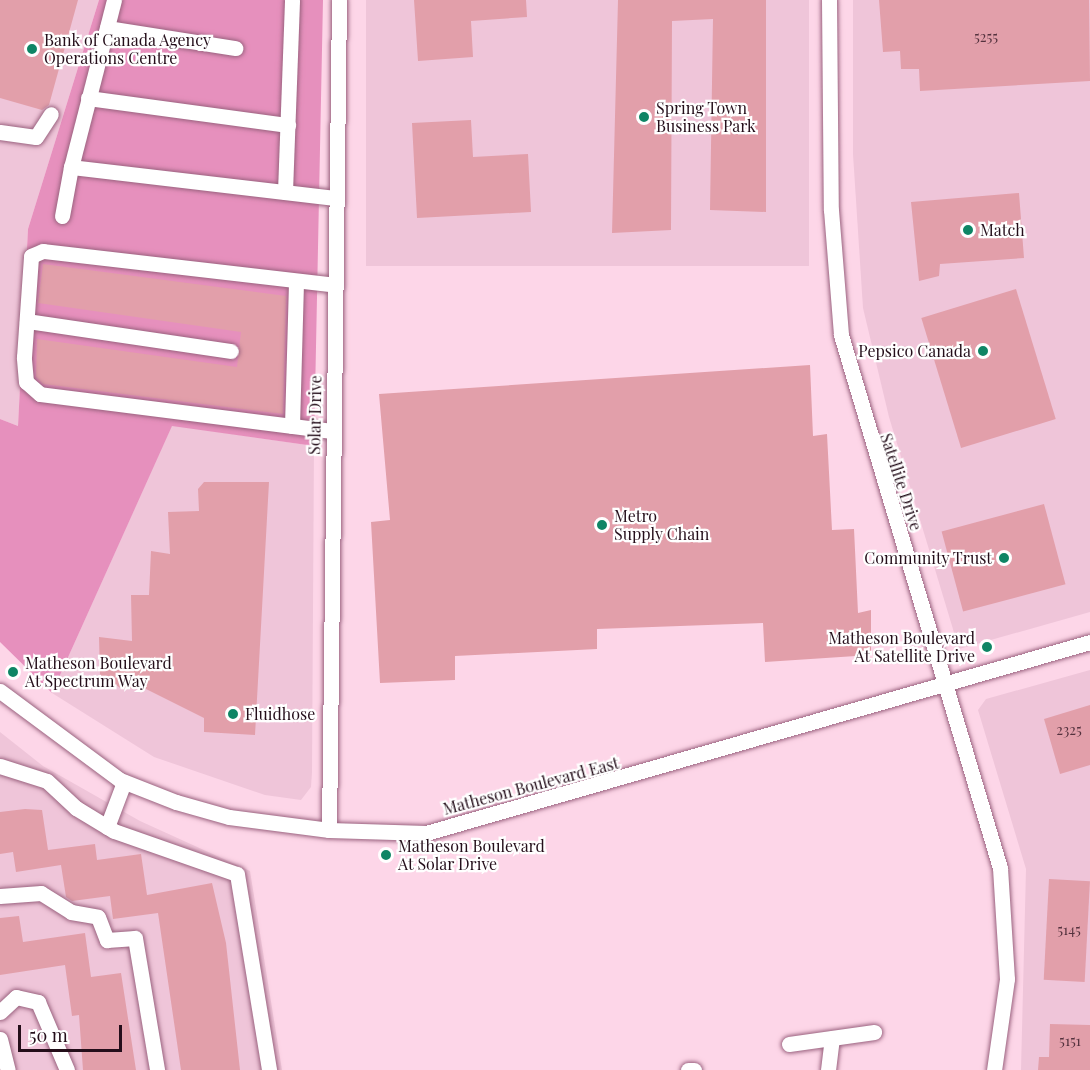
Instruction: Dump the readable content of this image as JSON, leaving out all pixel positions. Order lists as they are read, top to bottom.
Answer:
{
  "streets": {
    "street": ["Solar Drive", "Satellite Drive", "Matheson Boulevard East"]
  },
  "crossings": [
    ["Solar Drive", "Matheson Boulevard East"],
    ["Satellite Drive", "Matheson Boulevard East"]
  ],
  "places": [
    "Bank of Canada Agency Operations Centre",
    "Spring Town Business Park",
    "Match",
    "Pepsico Canada",
    "Metro Supply Chain",
    "Community Trust",
    "Matheson Boulevard At Satellite Drive",
    "Matheson Boulevard At Spectrum Way",
    "Fluidhose",
    "Matheson Boulevard At Solar Drive"
  ],
  "house_numbers": [
    "5255",
    "2325",
    "5145",
    "5151"
  ],
  "scale_bar": "50 m"
}
